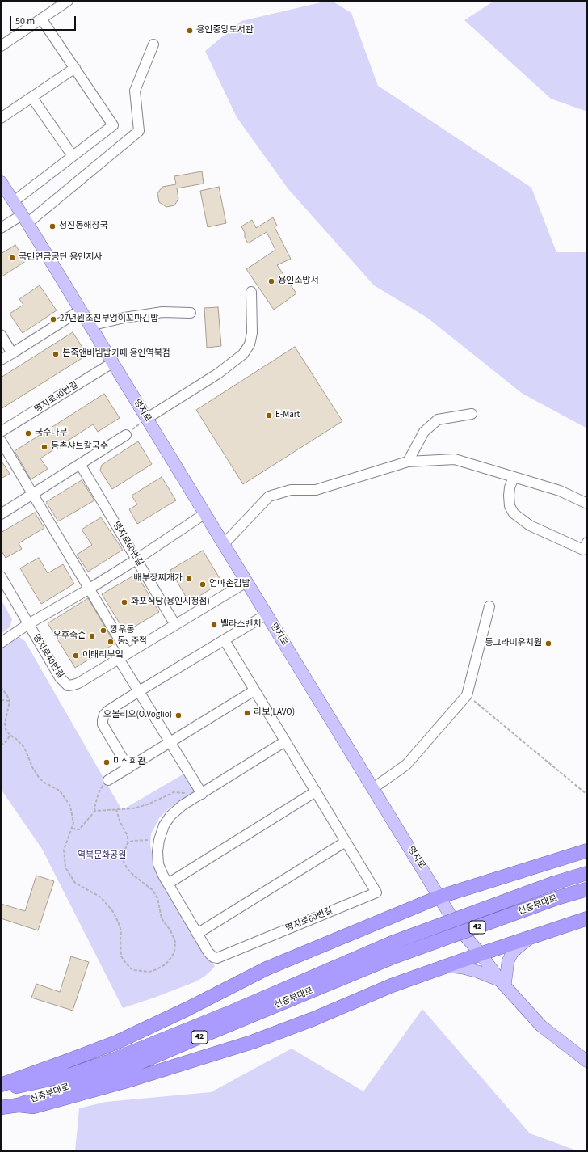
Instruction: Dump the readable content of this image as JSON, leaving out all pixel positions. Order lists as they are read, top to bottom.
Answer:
{
  "streets": {
    "highway": ["신중부대로", "42"],
    "main road": ["명지로"],
    "street": ["명지로40번길", "명지로60번길"]
  },
  "crossings": [
    ["명지로40번길", "명지로"]
  ],
  "parks": ["역북문화공원"],
  "places": [
    "용인중앙도서관",
    "청진동해장국",
    "국민연금공단 용인지사",
    "용인소방서",
    "27년원조진부엉이꼬마김밥",
    "본죽앤비빔밥카페 용인역북점",
    "E-Mart",
    "국수나무",
    "등촌샤브칼국수",
    "배부장찌개가",
    "엄마손김밥",
    "화포식당(용인시청점)",
    "벨라스벤치",
    "깡우동",
    "우후죽순",
    "동s 주점",
    "동그라미유치원",
    "이태리부엌",
    "라보(LAVO)",
    "오볼리오(O.Voglio)",
    "미식회관"
  ],
  "scale_bar": "50 m"
}
